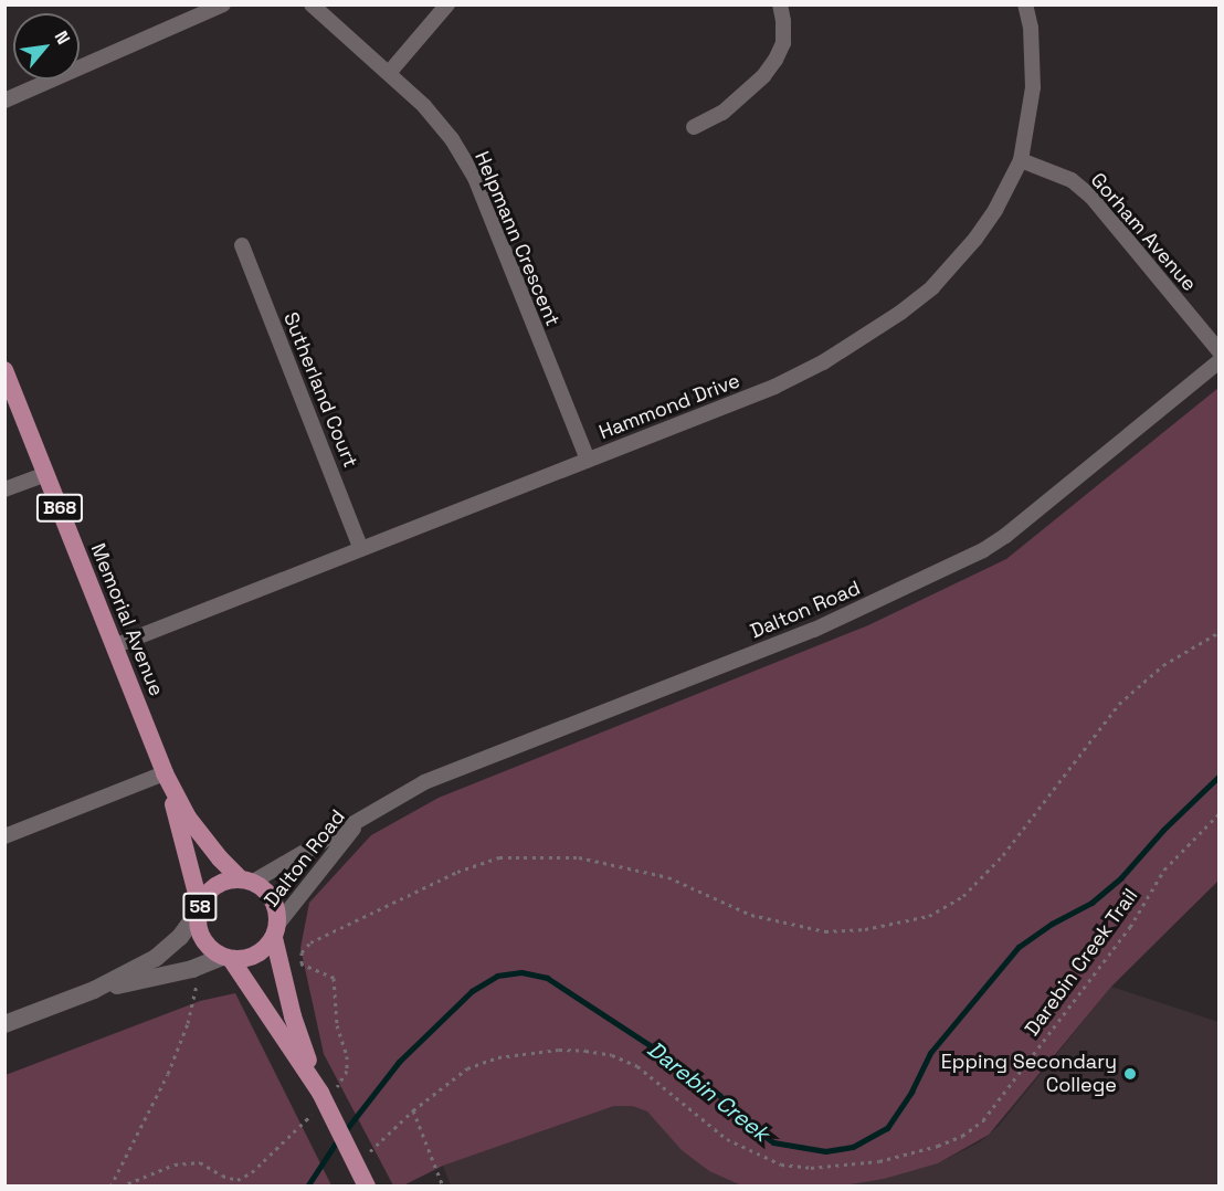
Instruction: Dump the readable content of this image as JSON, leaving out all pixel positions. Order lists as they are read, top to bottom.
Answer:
{
  "streets": {
    "main road": ["B68", "Memorial Avenue", "58"],
    "street": [
      "Gorham Avenue",
      "Helpmann Crescent",
      "Sutherland Court",
      "Hammond Drive",
      "Dalton Road"
    ],
    "path": ["Darebin Creek Trail"]
  },
  "crossings": [
    ["Gorham Avenue", "Hammond Drive"],
    ["Helpmann Crescent", "Hammond Drive"],
    ["Sutherland Court", "Hammond Drive"],
    ["Hammond Drive", "Memorial Avenue"],
    ["Dalton Road", "Memorial Avenue"],
    ["Dalton Road", "58"],
    ["Memorial Avenue", "58"]
  ],
  "water": ["Darebin Creek"],
  "places": ["Epping Secondary College"],
  "north": "top right"
}
